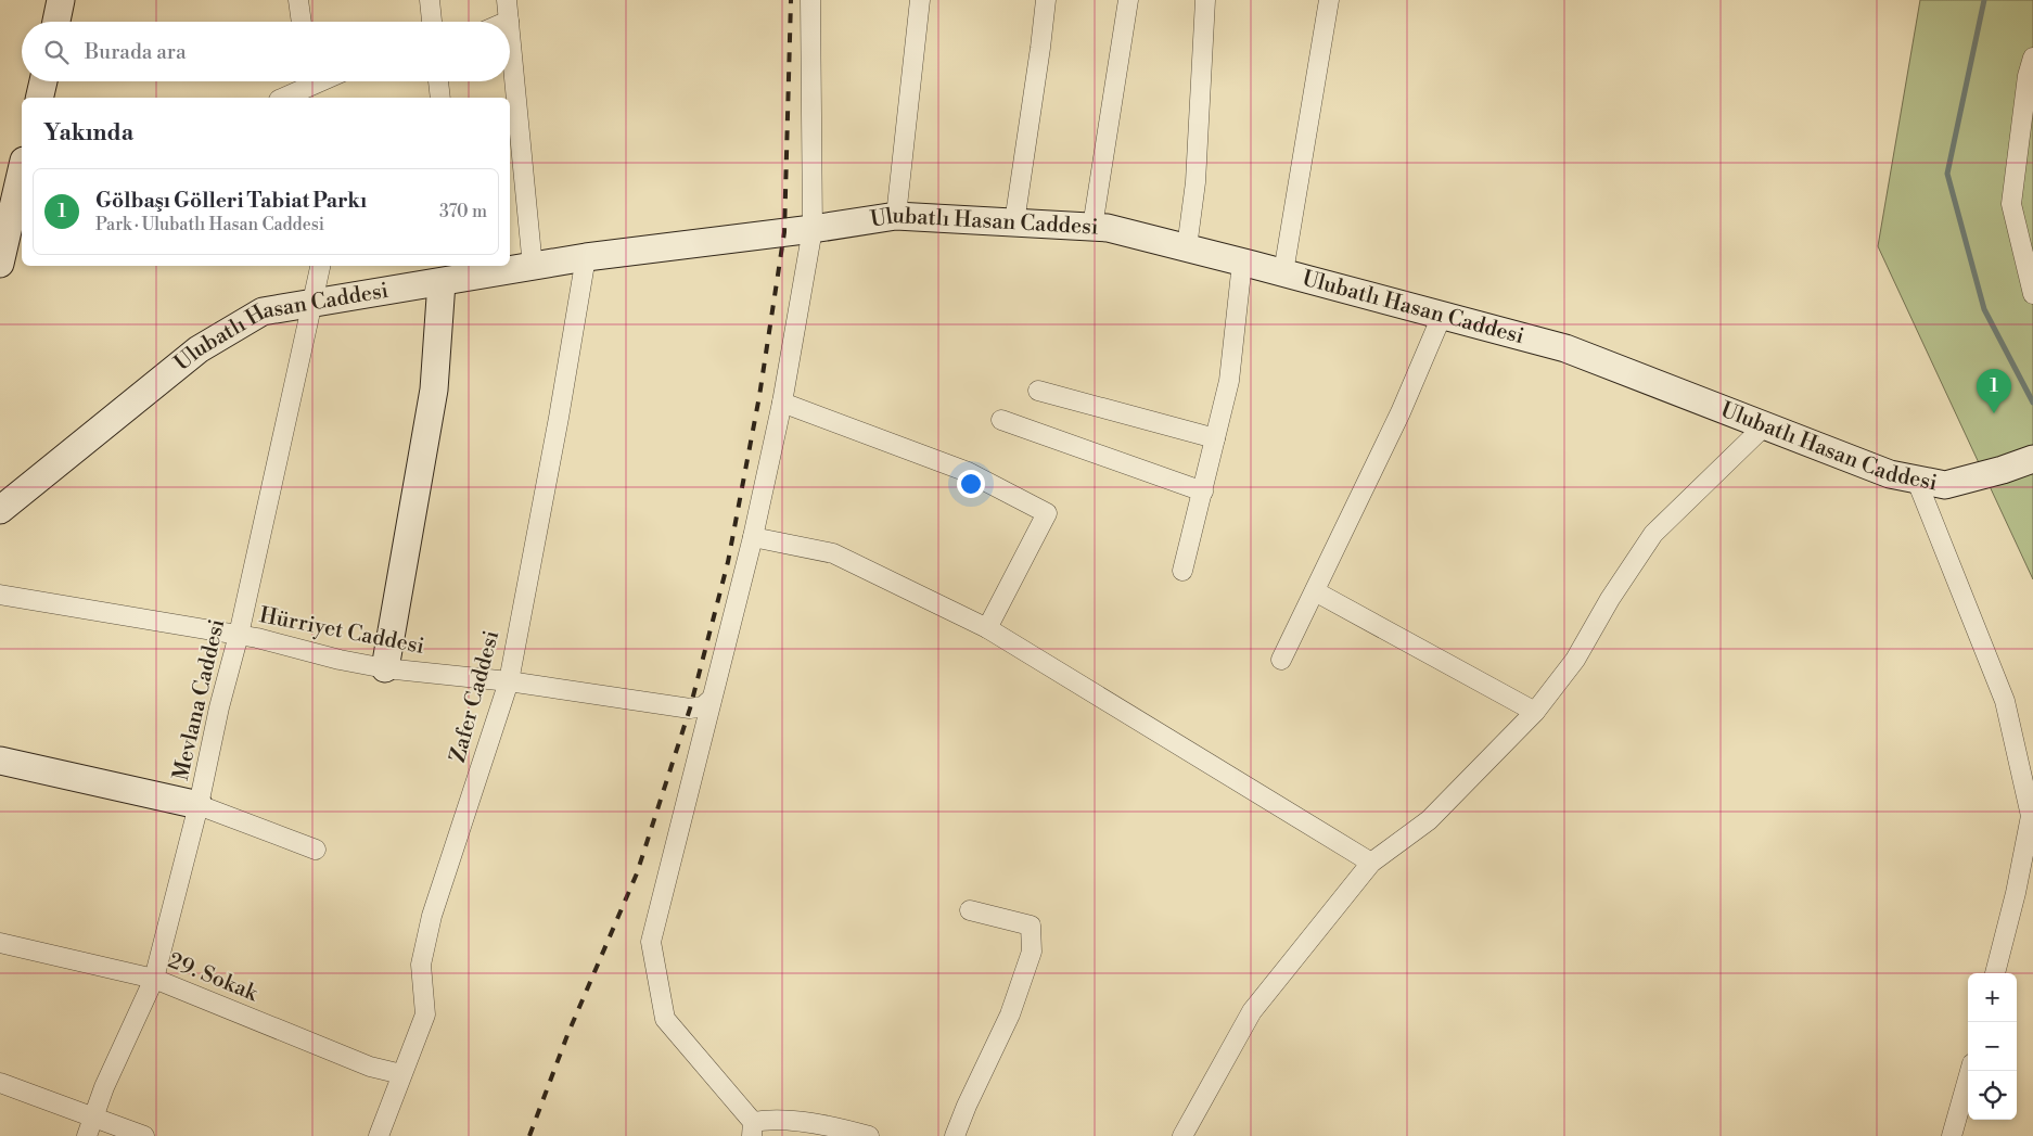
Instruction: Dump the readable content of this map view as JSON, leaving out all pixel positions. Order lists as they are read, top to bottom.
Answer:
{
  "streets": {
    "street": [
      "Ulubatlı Hasan Caddesi",
      "Hürriyet Caddesi",
      "Zafer Caddesi",
      "Mevlana Caddesi",
      "29. Sokak"
    ]
  },
  "crossings": [
    ["Ulubatlı Hasan Caddesi", "Zafer Caddesi"],
    ["Ulubatlı Hasan Caddesi", "Mevlana Caddesi"],
    ["Hürriyet Caddesi", "Zafer Caddesi"],
    ["Hürriyet Caddesi", "Mevlana Caddesi"],
    ["Zafer Caddesi", "29. Sokak"],
    ["Mevlana Caddesi", "29. Sokak"]
  ],
  "page": {
    "search": "Burada ara",
    "heading": "Yakında",
    "list": [
      {
        "mark": "1",
        "name": "Gölbaşı Gölleri Tabiat Parkı",
        "note": "Park · Ulubatlı Hasan Caddesi",
        "value": "370 m"
      }
    ],
    "pins": "1",
    "map_buttons": ["+", "−"]
  }
}
